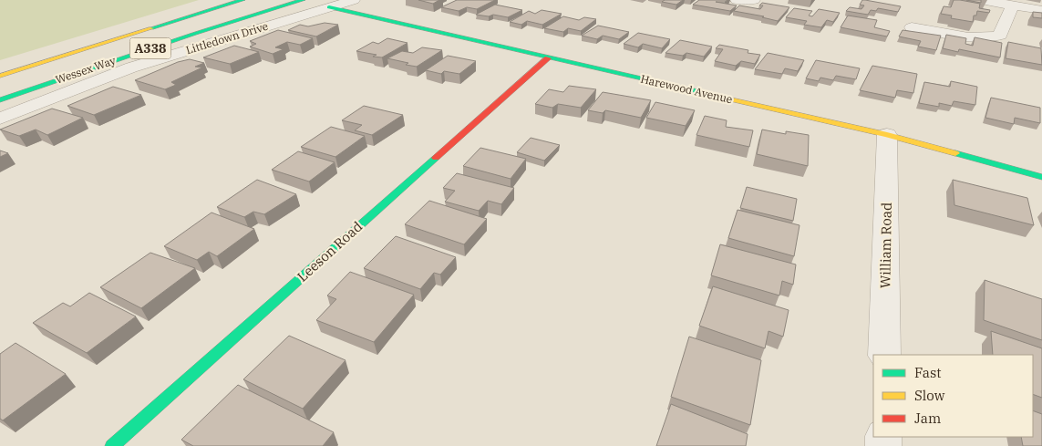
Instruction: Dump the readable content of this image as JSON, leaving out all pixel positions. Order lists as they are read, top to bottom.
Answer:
{
  "streets": {
    "main road": [
      "A338",
      "Wessex Way",
      "Harewood Avenue",
      "Leeson Road"
    ],
    "street": ["Littledown Drive", "William Road"]
  },
  "crossings": [
    ["Littledown Drive", "Harewood Avenue"],
    ["Harewood Avenue", "William Road"],
    ["Harewood Avenue", "Leeson Road"]
  ],
  "legend": ["Fast", "Slow", "Jam"]
}
